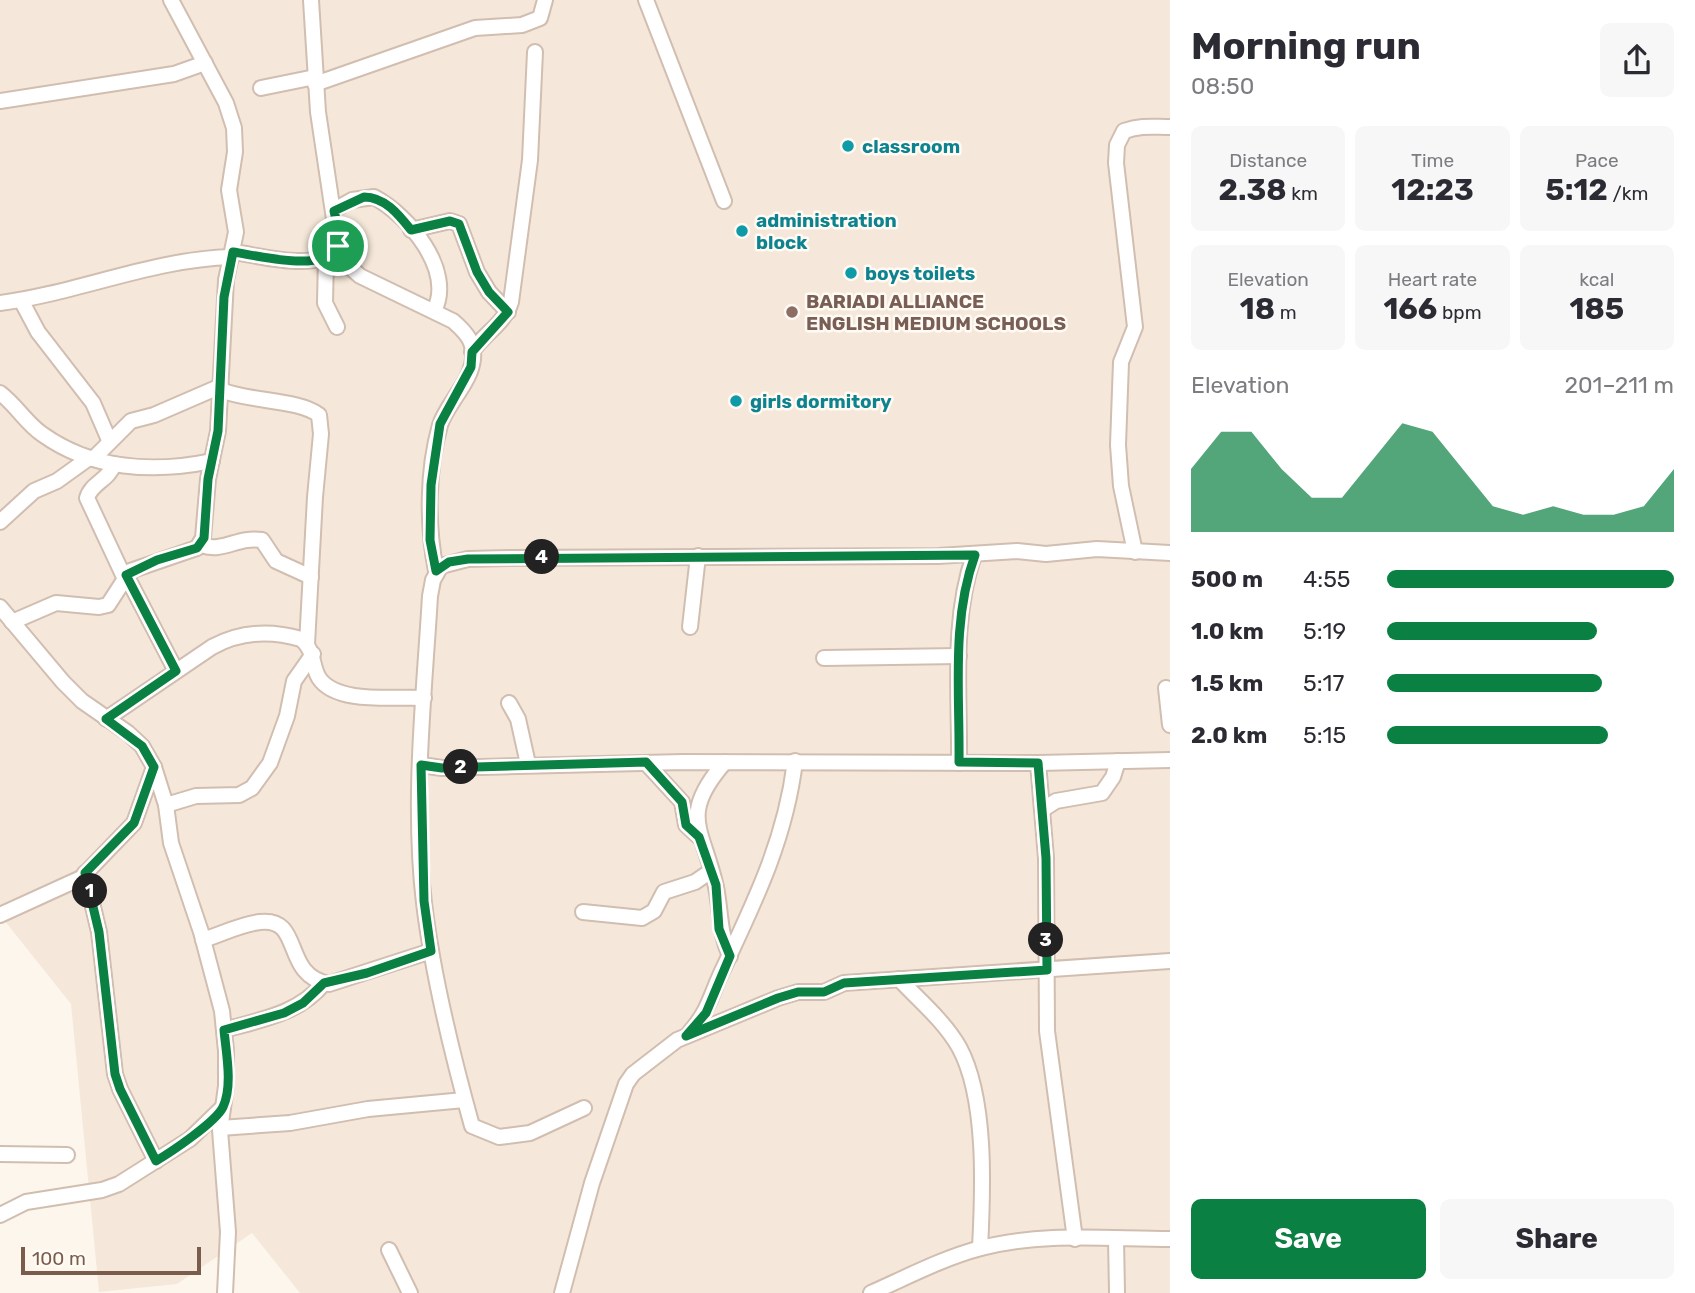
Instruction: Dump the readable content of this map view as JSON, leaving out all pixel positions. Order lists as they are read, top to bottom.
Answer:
{
  "places": [
    "classroom",
    "administration block",
    "boys toilets",
    "BARIADI ALLIANCE ENGLISH MEDIUM SCHOOLS",
    "girls dormitory"
  ],
  "scale_bar": "100 m",
  "page": {
    "heading": ["Morning run", "08:50"],
    "stats": [
      ["Distance", "2.38 km"],
      ["Time", "12:23"],
      ["Pace", "5:12 /km"],
      ["Elevation", "18 m"],
      ["Heart rate", "166 bpm"],
      ["kcal", "185"]
    ],
    "chart": ["Elevation", "201–211 m"],
    "pins": [
      "4",
      "2",
      "1",
      "3"
    ],
    "list": [
      {
        "name": "500 m",
        "note": "4:55"
      },
      {
        "name": "1.0 km",
        "note": "5:19"
      },
      {
        "name": "1.5 km",
        "note": "5:17"
      },
      {
        "name": "2.0 km",
        "note": "5:15"
      }
    ],
    "buttons": ["Save", "Share"],
    "scale": "100 m"
  }
}
